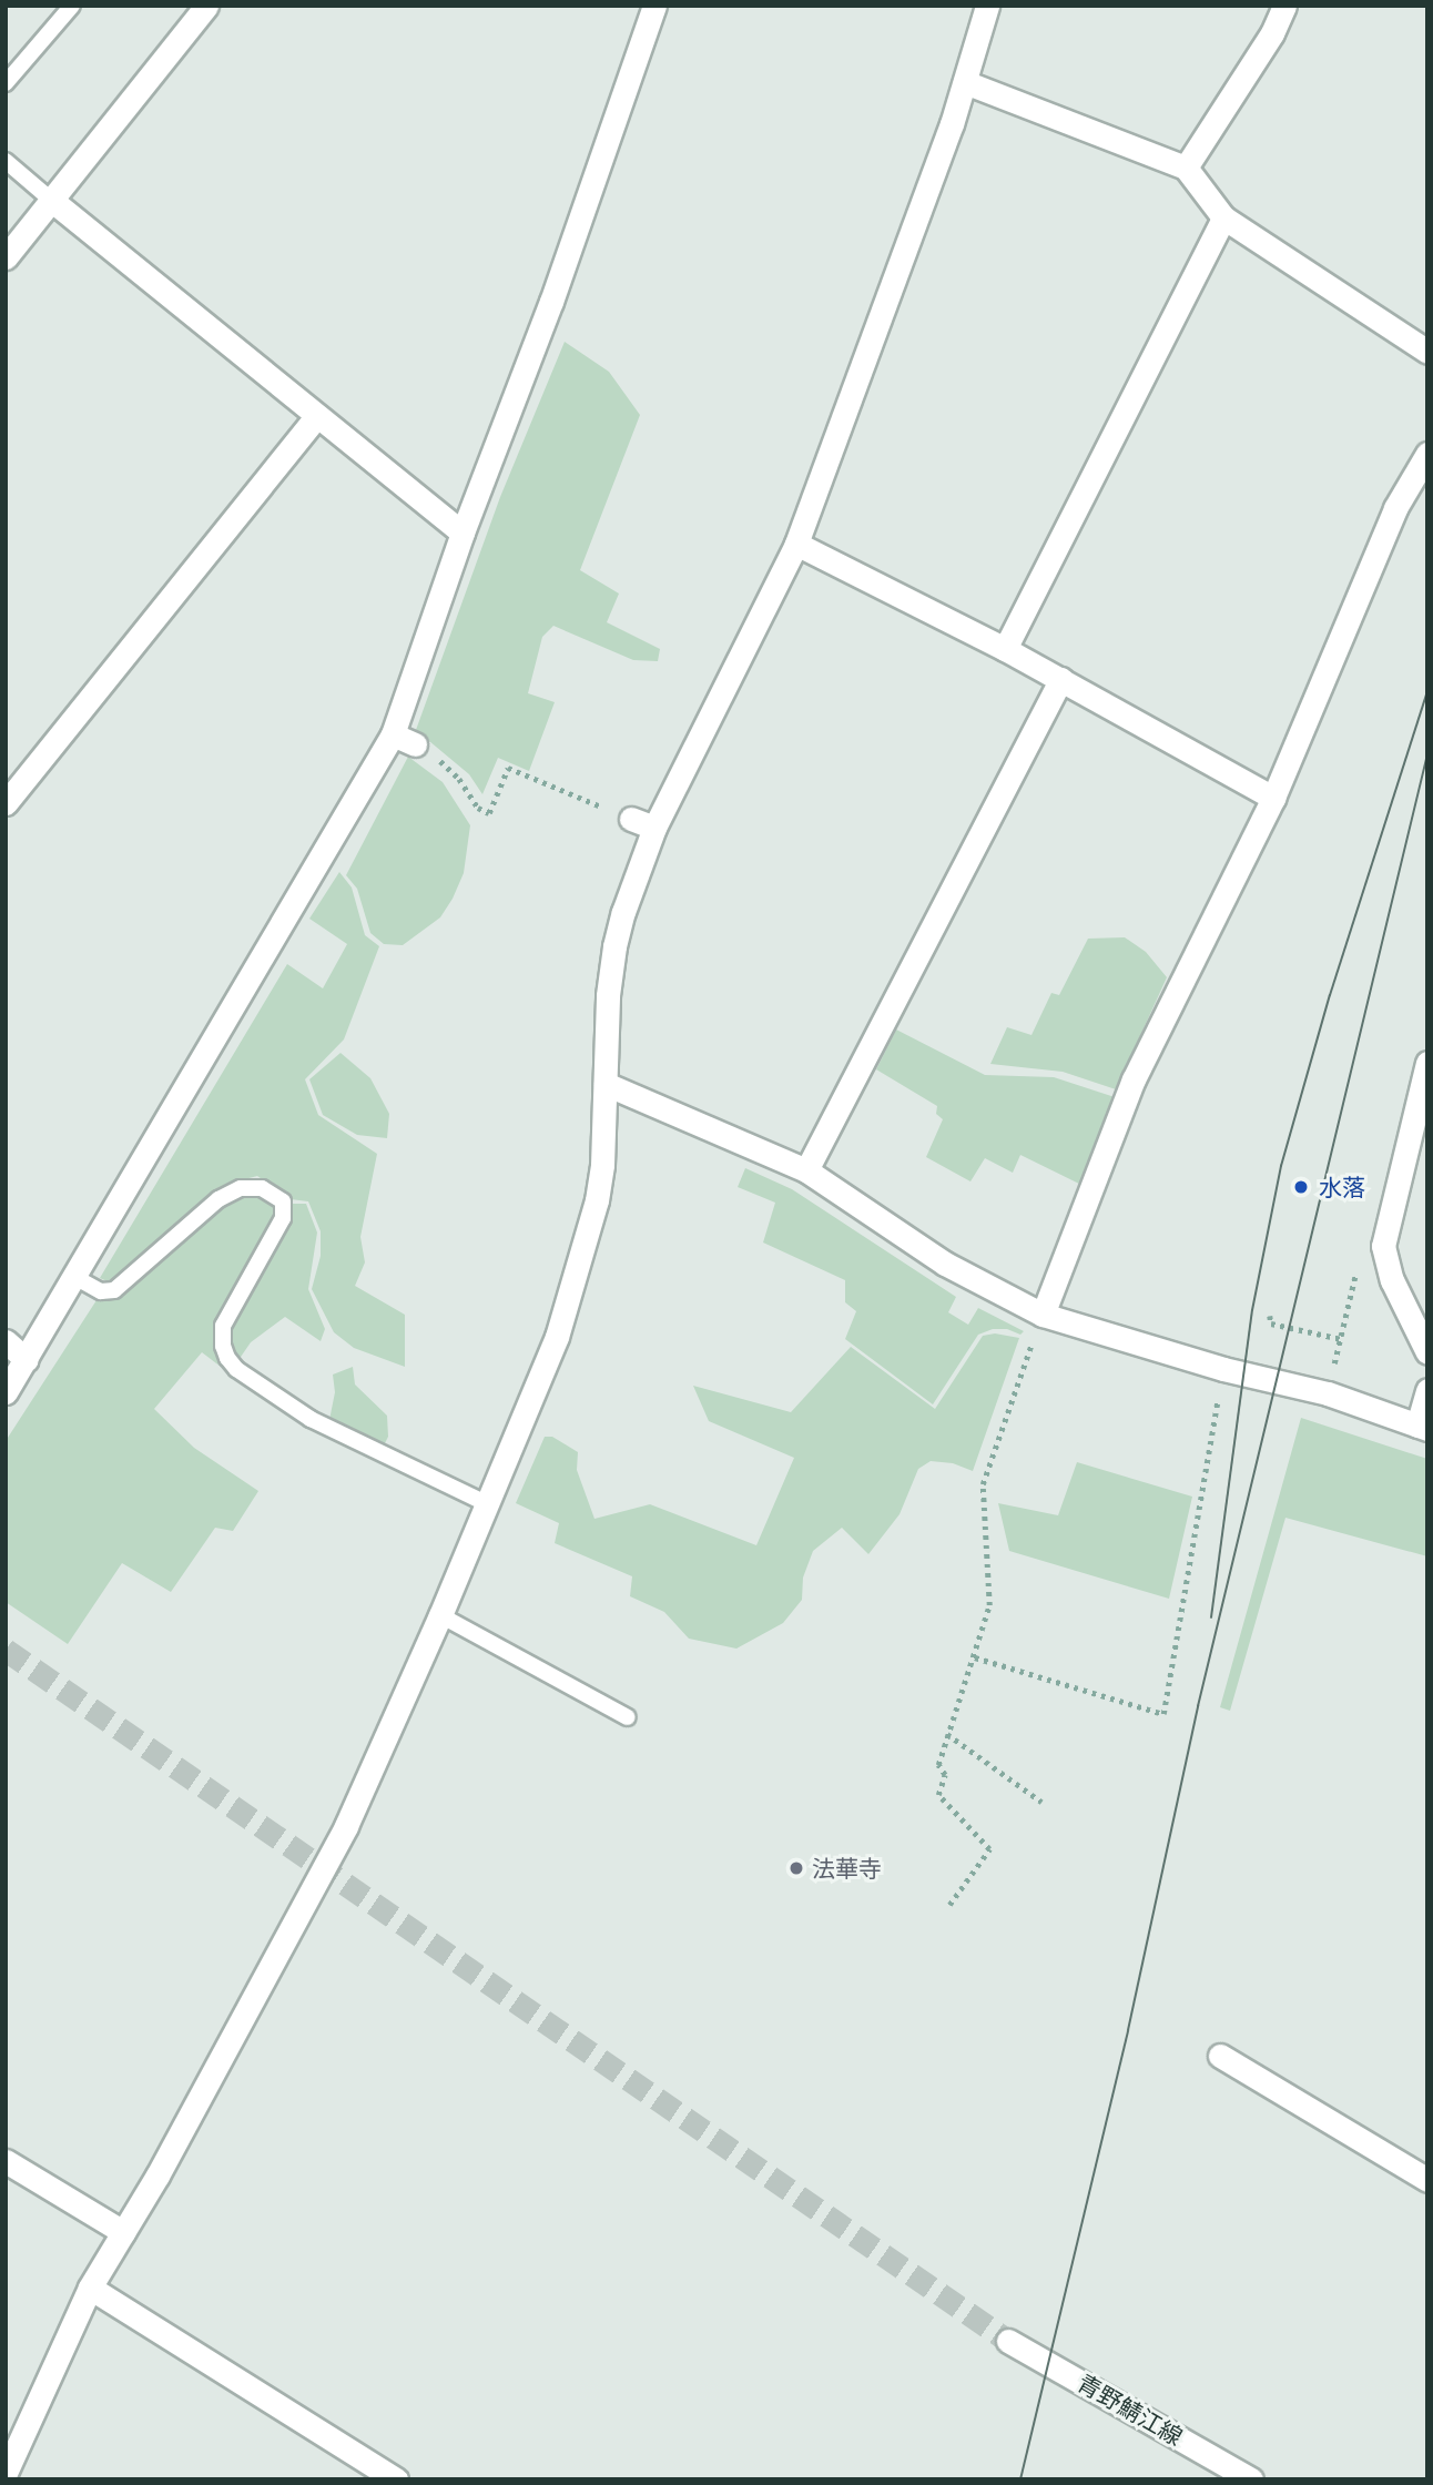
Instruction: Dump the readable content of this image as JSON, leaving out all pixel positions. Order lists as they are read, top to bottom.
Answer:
{
  "streets": {
    "street": ["青野鯖江線"]
  },
  "places": ["水落", "法華寺"]
}
